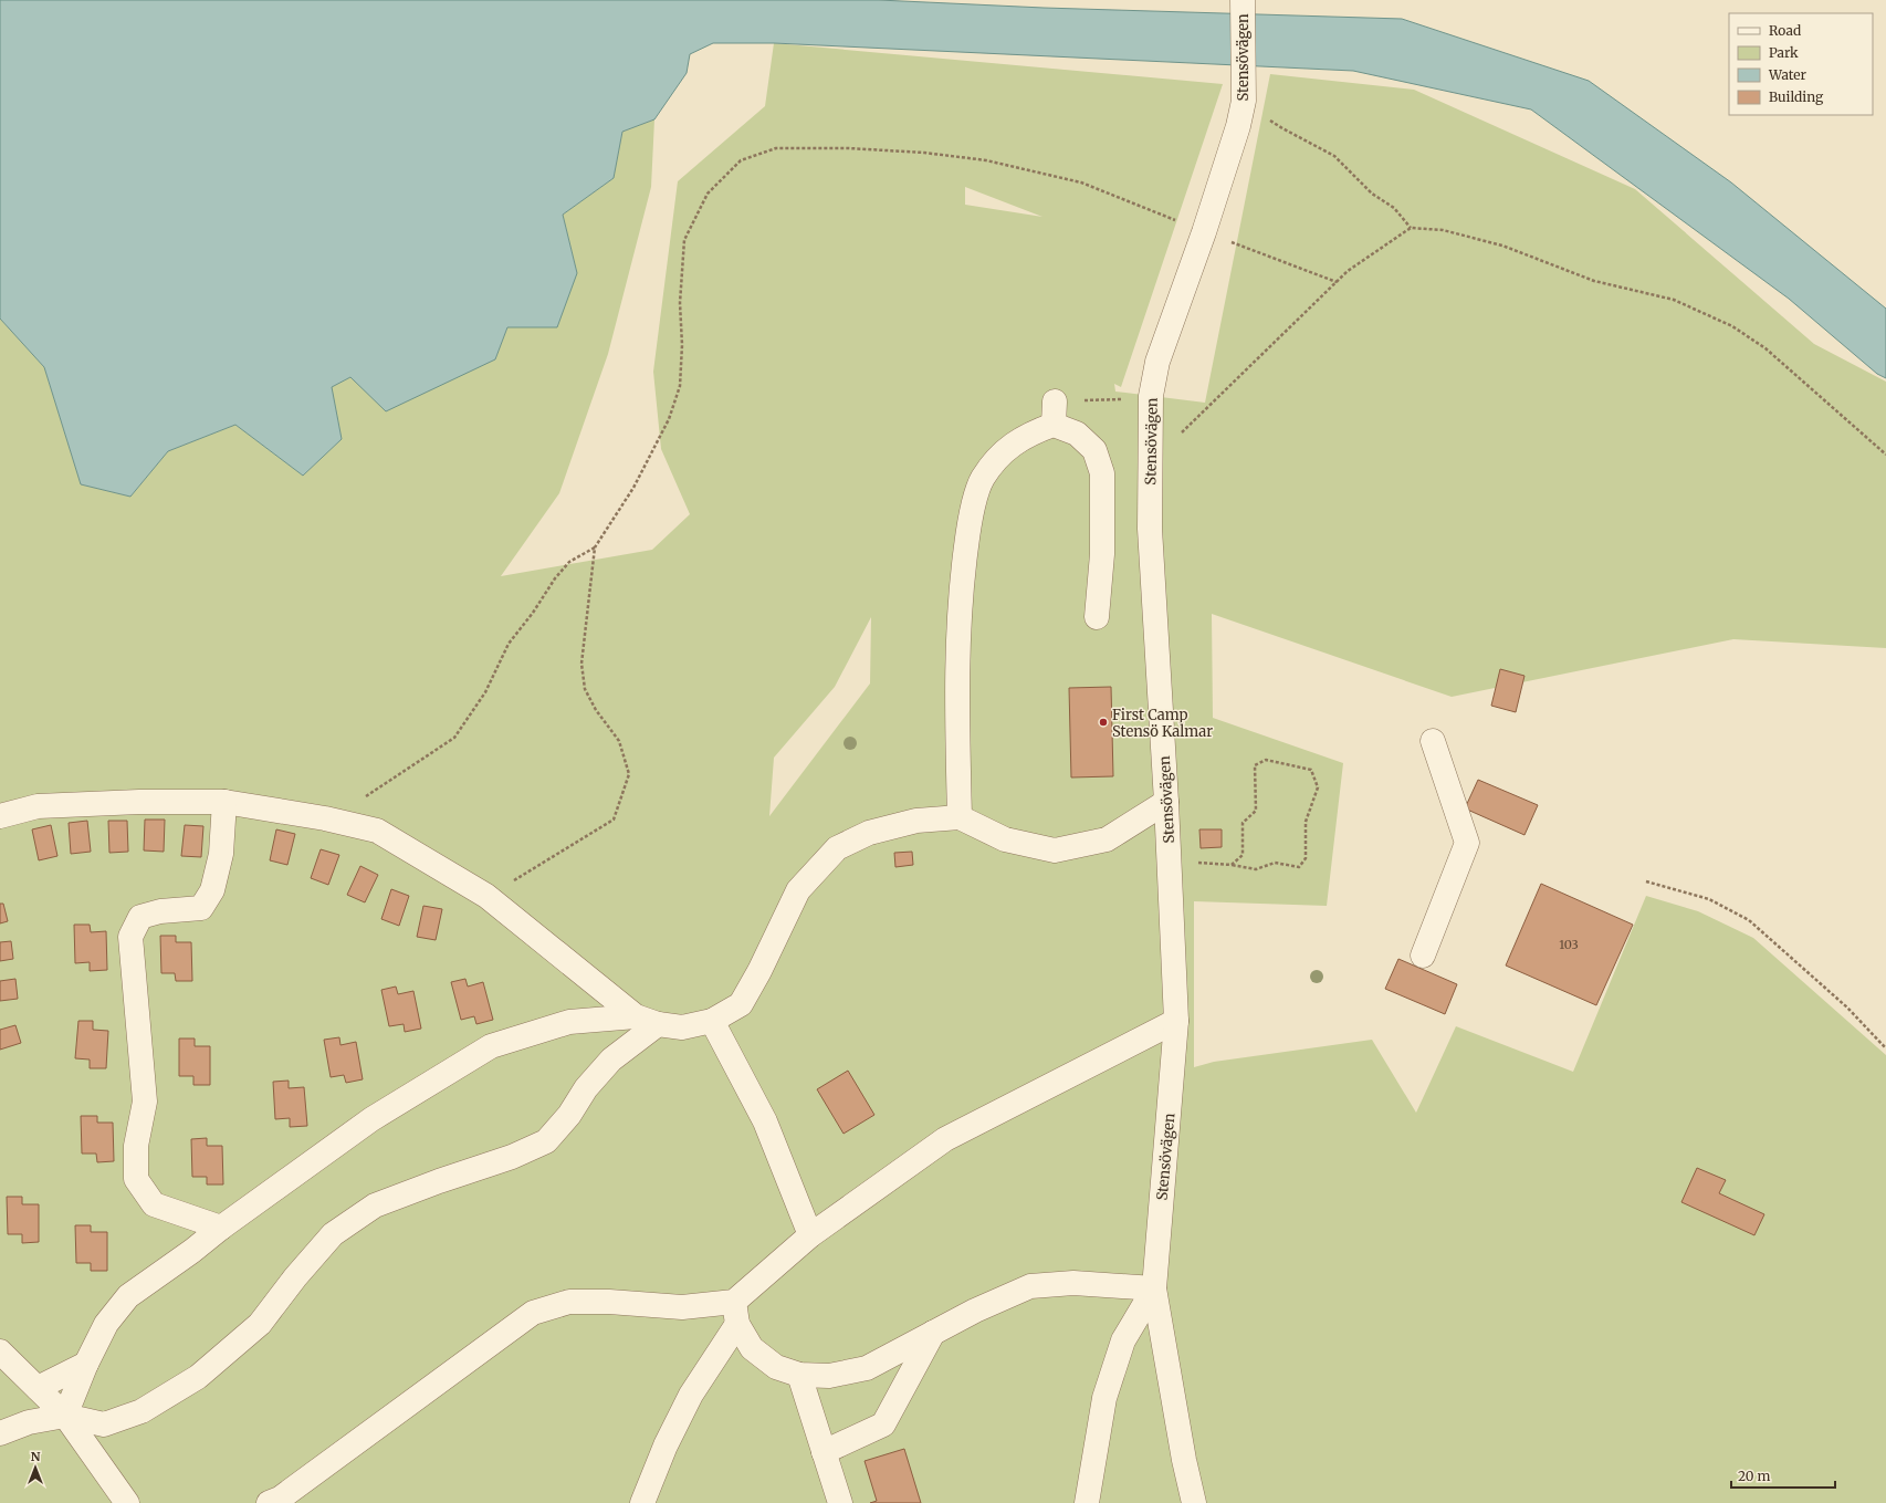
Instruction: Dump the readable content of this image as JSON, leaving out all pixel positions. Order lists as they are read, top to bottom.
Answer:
{
  "streets": {
    "street": ["Stensövägen"]
  },
  "places": ["First Camp Stensö Kalmar"],
  "house_numbers": ["103"],
  "legend": [
    "Road",
    "Park",
    "Water",
    "Building"
  ],
  "scale_bar": "20 m",
  "north": "top"
}
